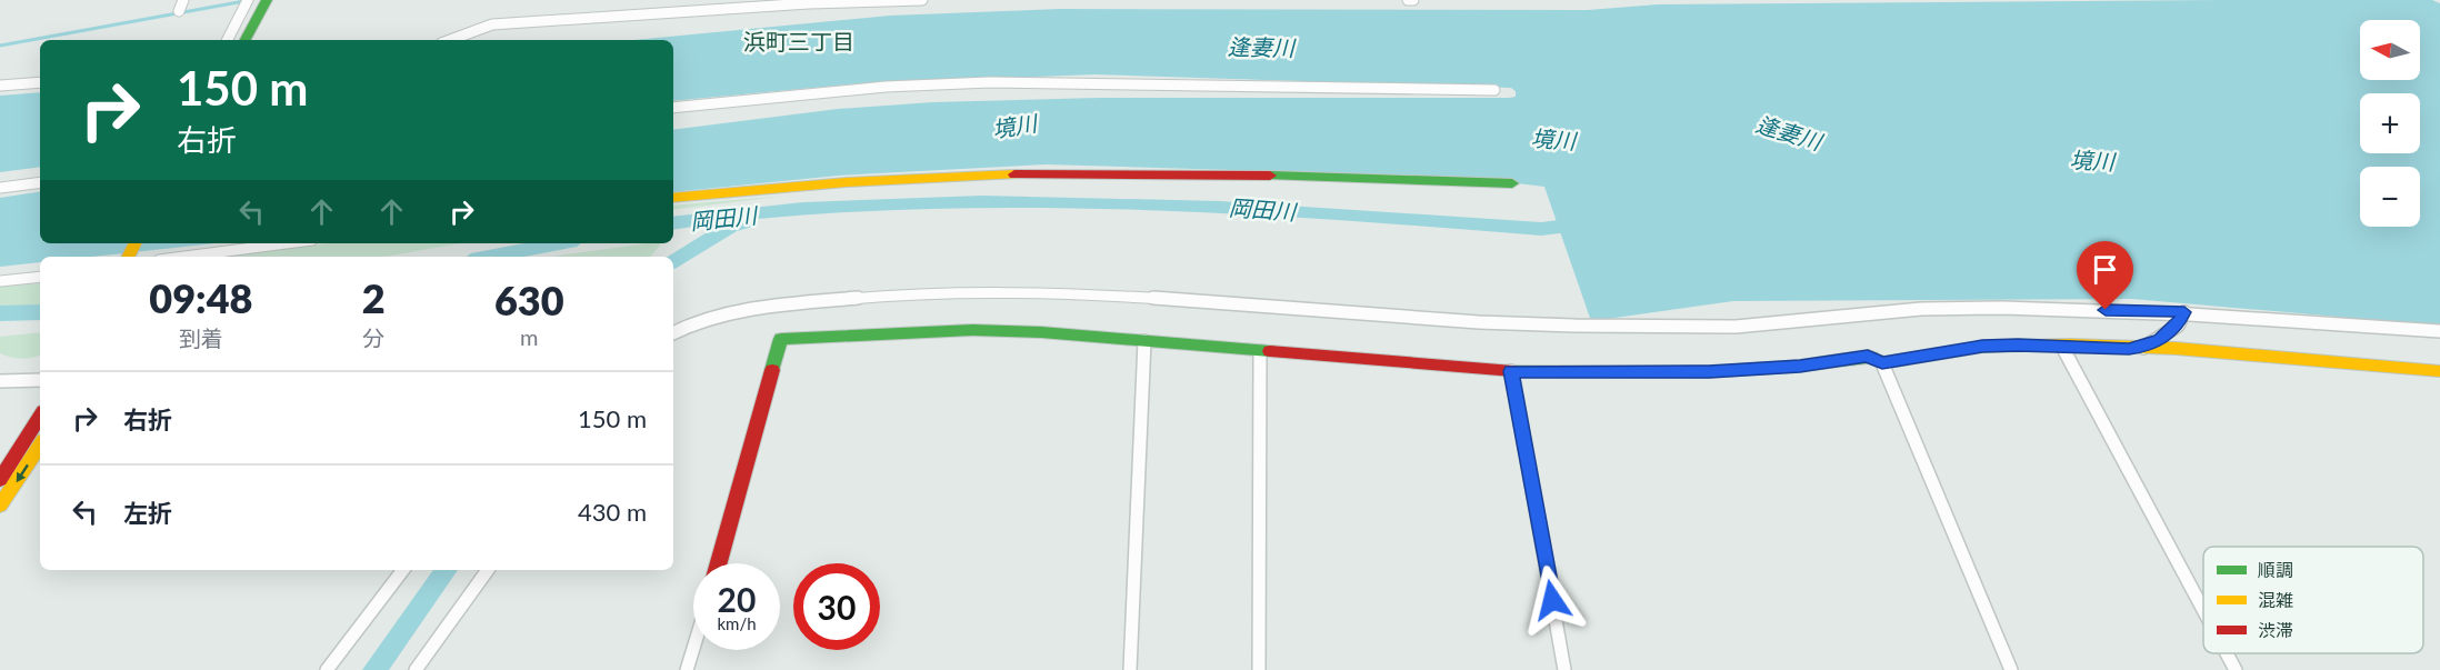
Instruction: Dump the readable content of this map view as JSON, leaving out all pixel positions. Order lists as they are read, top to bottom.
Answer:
{
  "districts": ["浜町三丁目"],
  "water": ["逢妻川", "境川", "岡田川"],
  "legend": ["順調", "混雑", "渋滞"],
  "north": "left",
  "page": {
    "map_buttons": ["+", "−"],
    "turn": ["150 m", "右折"],
    "eta": [
      "09:48",
      "到着",
      "2",
      "分",
      "630",
      "m"
    ],
    "list": [
      {
        "name": "右折",
        "value": "150 m"
      },
      {
        "name": "左折",
        "value": "430 m"
      }
    ],
    "speed": "20 km/h",
    "limit": "30"
  }
}
